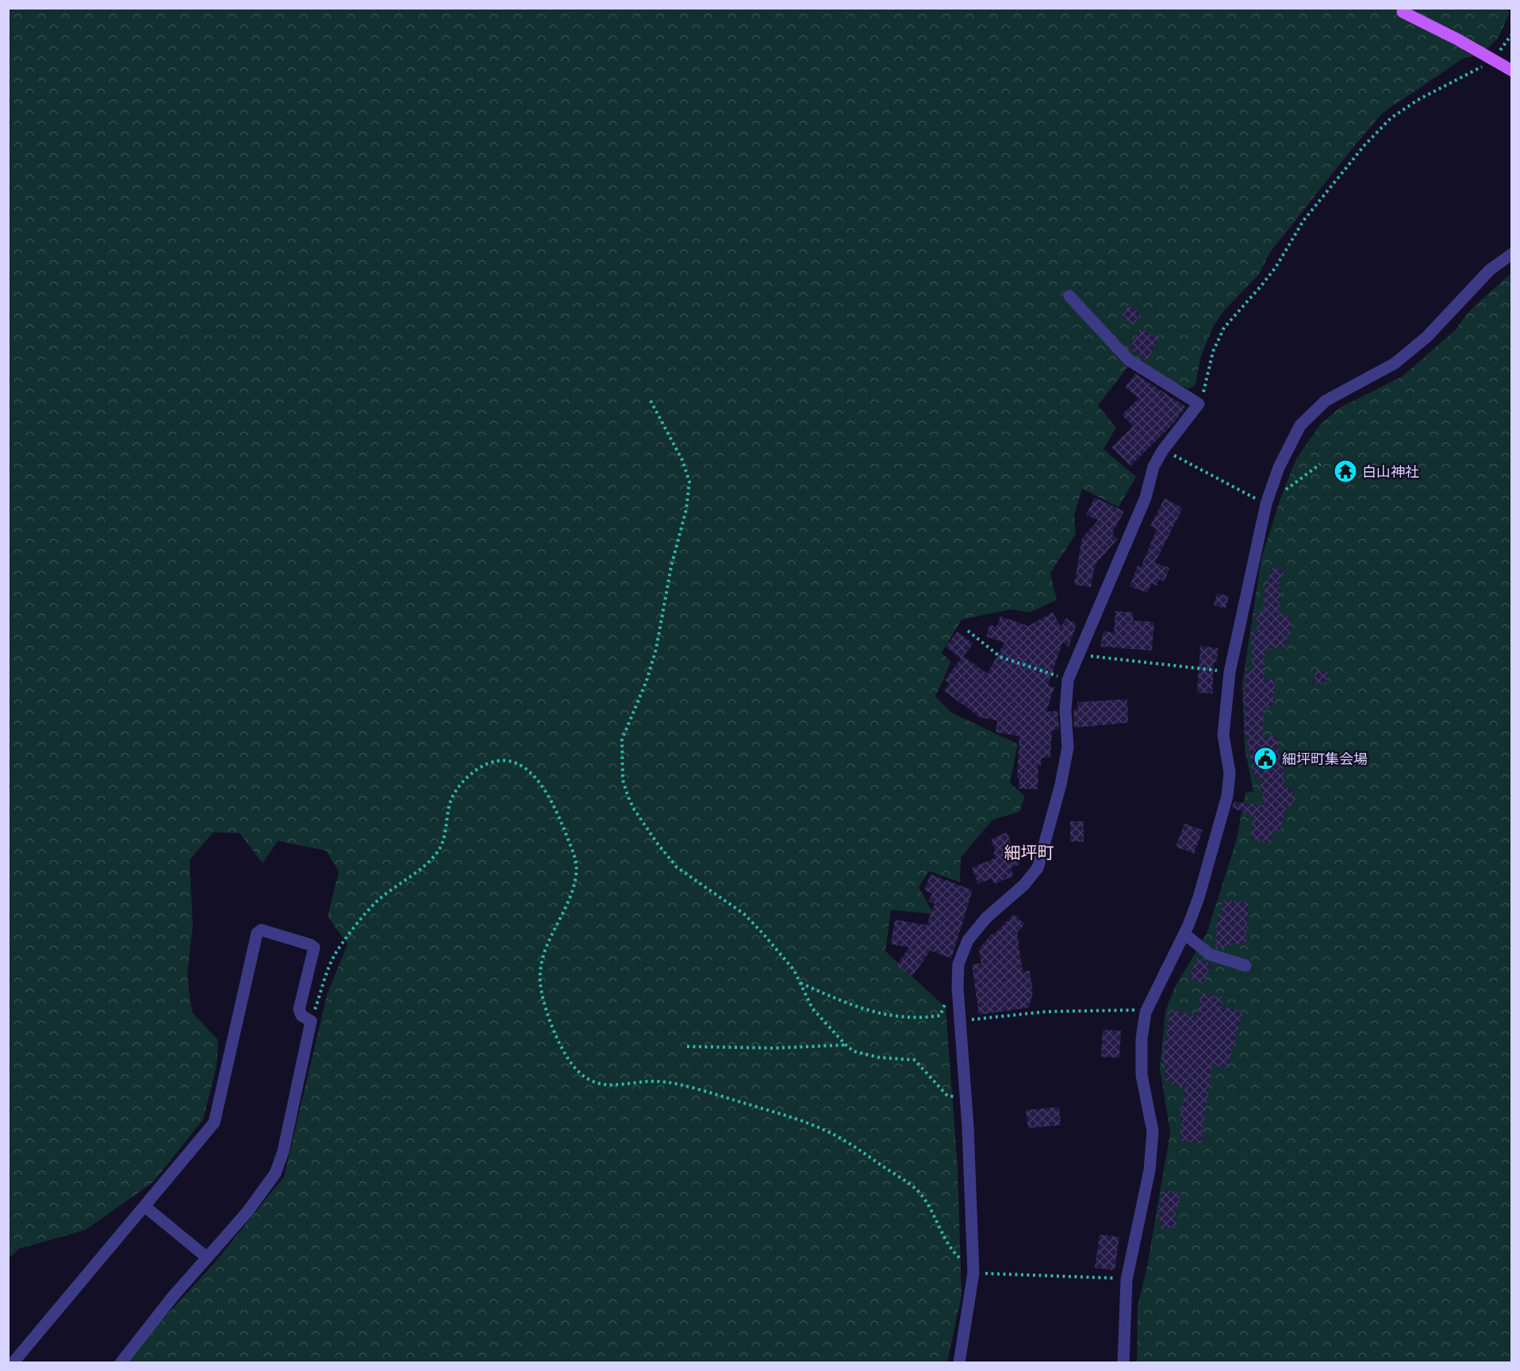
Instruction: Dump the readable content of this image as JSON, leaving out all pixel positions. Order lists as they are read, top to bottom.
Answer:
{
  "districts": ["細坪町"],
  "places": {
    "temple": ["白山神社"],
    "public building": ["細坪町集会場"]
  }
}
